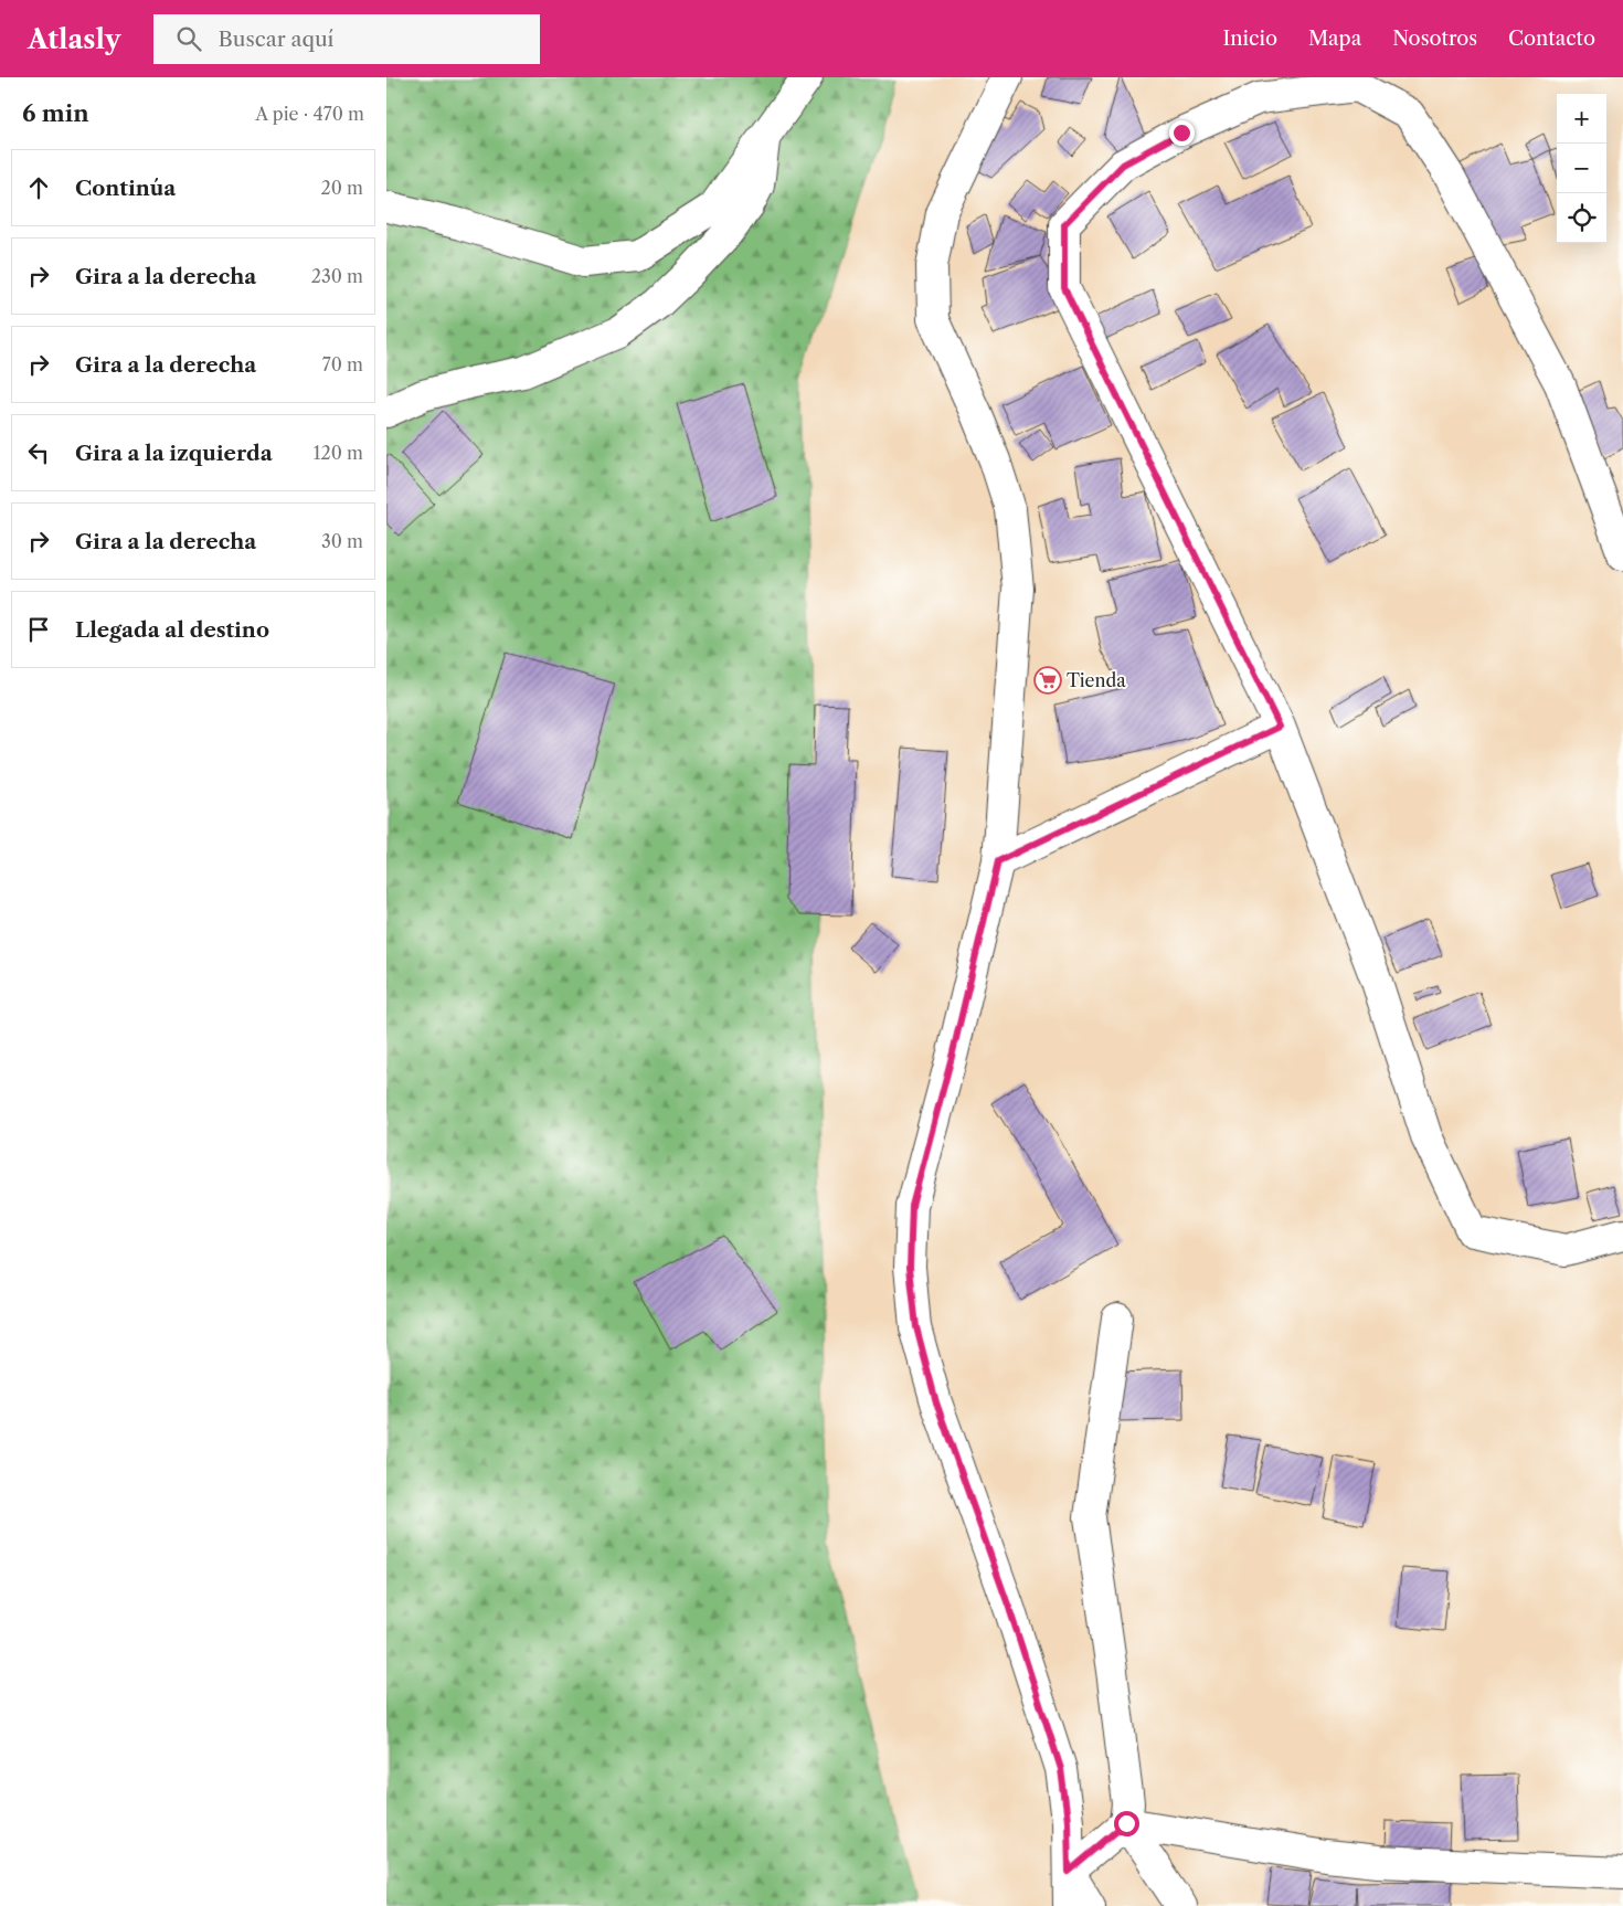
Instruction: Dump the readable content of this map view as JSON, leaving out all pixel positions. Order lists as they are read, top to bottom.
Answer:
{
  "places": {
    "supermarket": ["Tienda"]
  },
  "page": {
    "header": "Atlasly",
    "search": "Buscar aquí",
    "nav": [
      "Inicio",
      "Mapa",
      "Nosotros",
      "Contacto"
    ],
    "heading": ["6 min", "A pie · 470 m"],
    "map_buttons": ["+", "−"],
    "list": [
      ["Continúa", "20 m"],
      ["Gira a la derecha", "230 m"],
      ["Gira a la derecha", "70 m"],
      ["Gira a la izquierda", "120 m"],
      ["Gira a la derecha", "30 m"],
      "Llegada al destino"
    ]
  }
}
